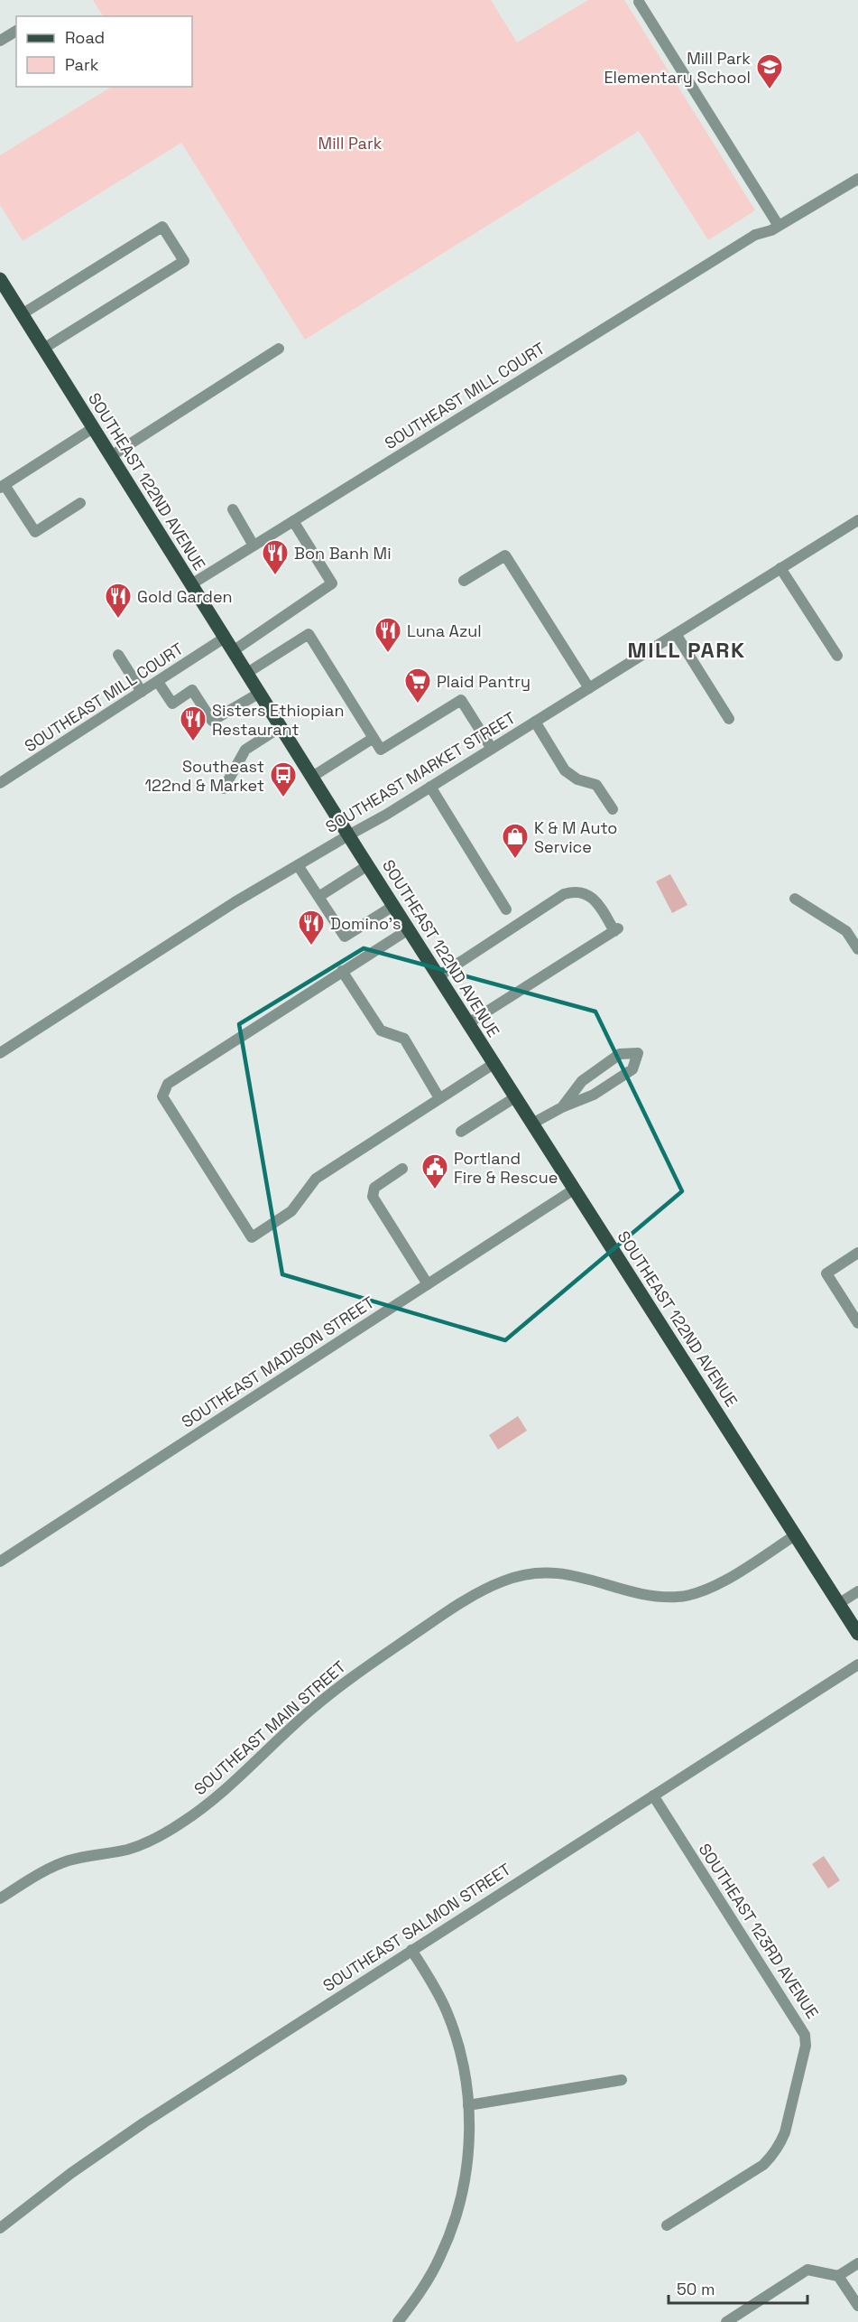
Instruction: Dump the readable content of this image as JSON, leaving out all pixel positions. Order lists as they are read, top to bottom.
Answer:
{
  "streets": {
    "main road": ["SOUTHEAST 122ND AVENUE"],
    "street": [
      "SOUTHEAST MILL COURT",
      "SOUTHEAST MARKET STREET",
      "SOUTHEAST MADISON STREET",
      "SOUTHEAST MAIN STREET",
      "SOUTHEAST SALMON STREET",
      "SOUTHEAST 123RD AVENUE"
    ]
  },
  "crossings": [
    ["SOUTHEAST MILL COURT", "SOUTHEAST 122ND AVENUE"],
    ["SOUTHEAST 122ND AVENUE", "SOUTHEAST MARKET STREET"],
    ["SOUTHEAST 122ND AVENUE", "SOUTHEAST MADISON STREET"],
    ["SOUTHEAST 122ND AVENUE", "SOUTHEAST MAIN STREET"],
    ["SOUTHEAST SALMON STREET", "SOUTHEAST 123RD AVENUE"]
  ],
  "districts": ["MILL PARK"],
  "parks": ["Mill Park"],
  "places": {
    "school or university": ["Mill Park Elementary School"],
    "restaurant": [
      "Bon Banh Mi",
      "Gold Garden",
      "Luna Azul",
      "Sisters Ethiopian Restaurant",
      "Domino's"
    ],
    "supermarket": ["Plaid Pantry"],
    "bus stop": ["Southeast 122nd & Market"],
    "shop": ["K & M Auto Service"],
    "public building": ["Portland Fire & Rescue"]
  },
  "legend": ["Road", "Park"],
  "scale_bar": "50 m"
}
